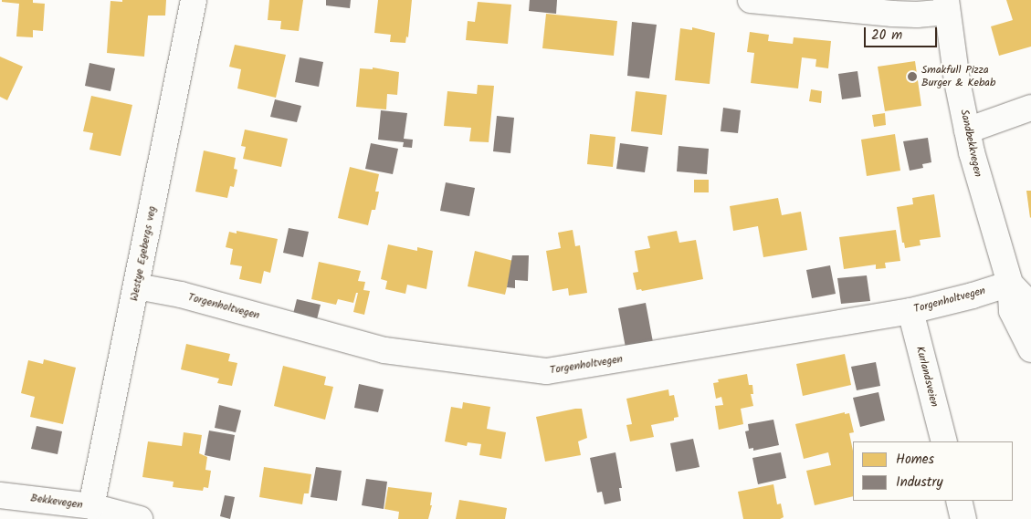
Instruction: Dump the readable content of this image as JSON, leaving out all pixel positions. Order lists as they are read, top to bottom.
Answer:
{
  "streets": {
    "street": [
      "Sandbekkvegen",
      "Westye Egebergs veg",
      "Torgenholtvegen",
      "Kurlandsveien",
      "Bekkevegen"
    ]
  },
  "crossings": [
    ["Sandbekkvegen", "Torgenholtvegen"],
    ["Westye Egebergs veg", "Torgenholtvegen"],
    ["Westye Egebergs veg", "Bekkevegen"],
    ["Torgenholtvegen", "Kurlandsveien"]
  ],
  "places": ["Smakfull Pizza Burger & Kebab"],
  "legend": ["Homes", "Industry"],
  "scale_bar": "20 m"
}
